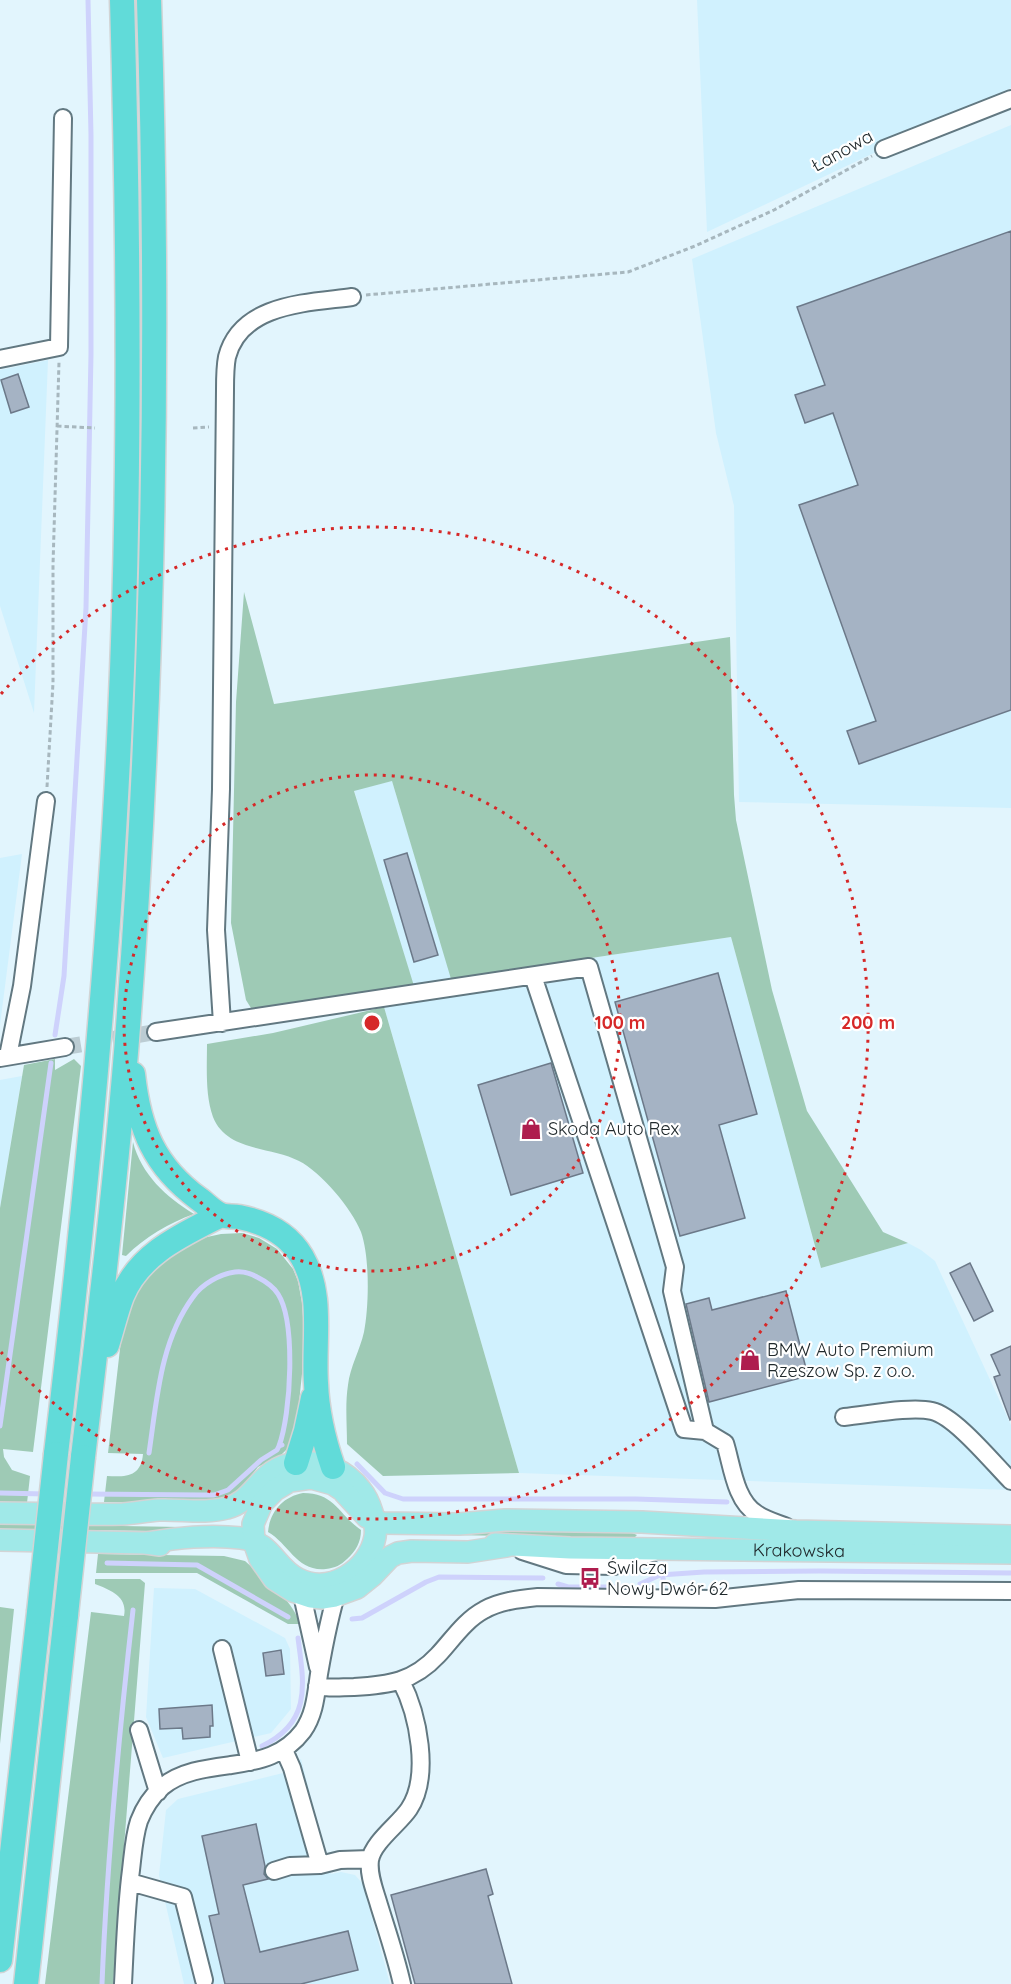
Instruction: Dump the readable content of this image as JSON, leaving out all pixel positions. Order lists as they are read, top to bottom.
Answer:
{
  "streets": {
    "main road": ["Krakowska"],
    "street": ["Łanowa"]
  },
  "places": {
    "shop": ["Skoda Auto Rex", "BMW Auto Premium Rzeszow Sp. z o.o."],
    "bus stop": ["Świlcza Nowy Dwór 62"]
  },
  "rings": ["100 m", "200 m"]
}
